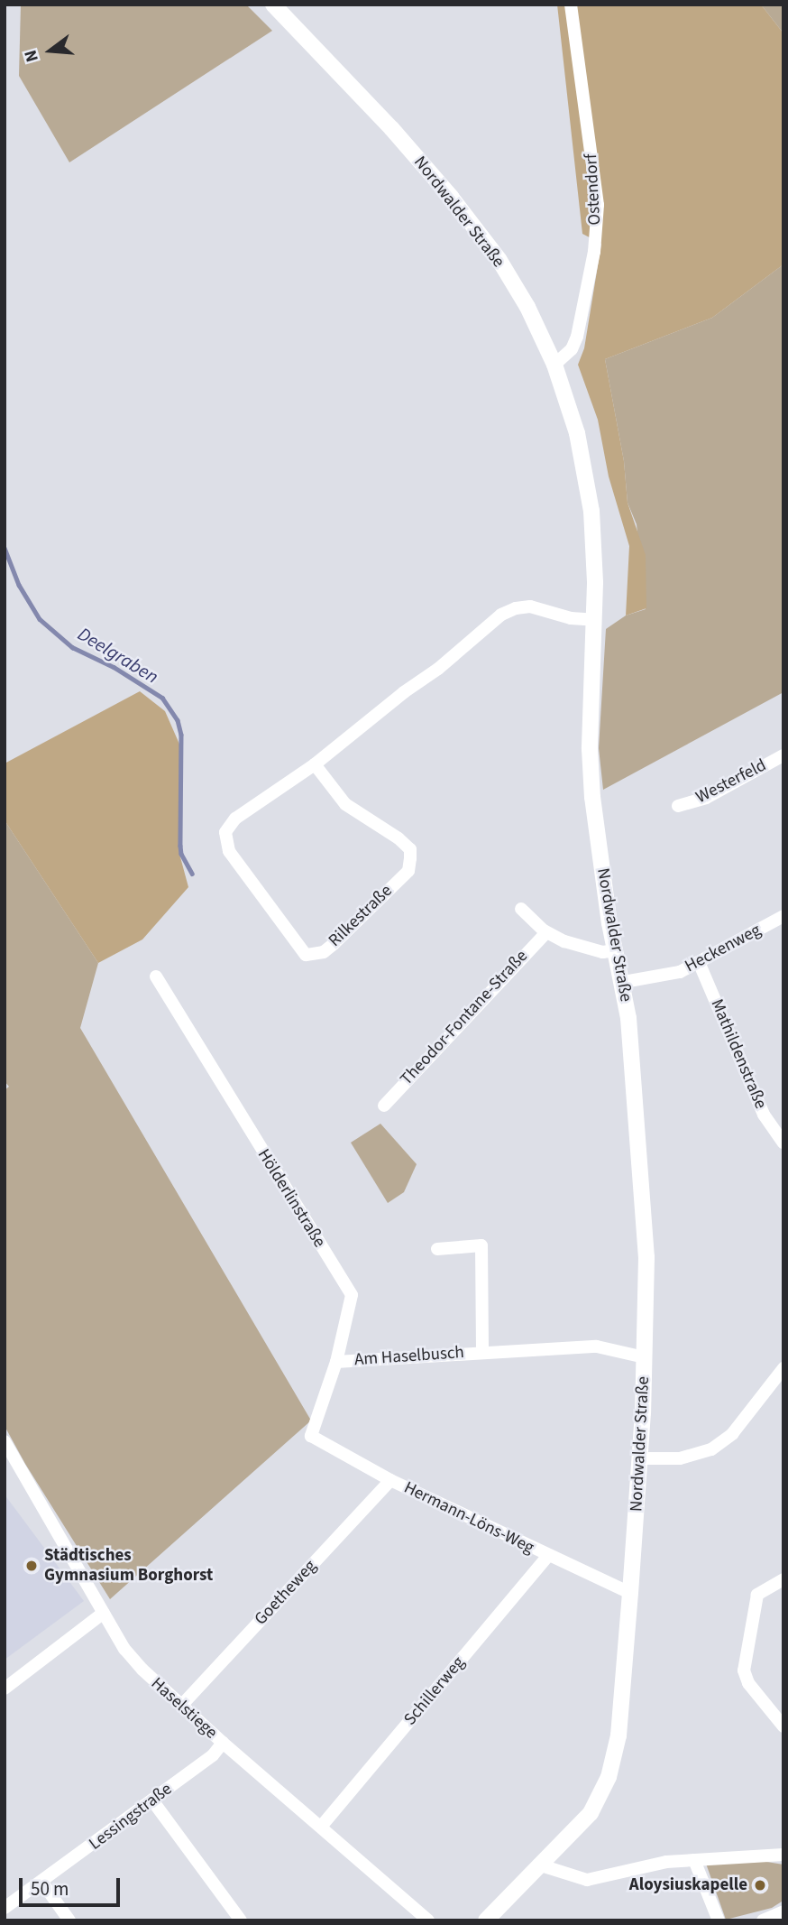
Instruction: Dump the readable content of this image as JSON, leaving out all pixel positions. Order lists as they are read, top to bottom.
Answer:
{
  "streets": {
    "street": [
      "Ostendorf",
      "Nordwalder Straße",
      "Westerfeld",
      "Rilkestraße",
      "Heckenweg",
      "Theodor-Fontane-Straße",
      "Mathildenstraße",
      "Hölderlinstraße",
      "Am Haselbusch",
      "Hermann-Löns-Weg",
      "Goetheweg",
      "Schillerweg",
      "Haselstiege",
      "Lessingstraße"
    ]
  },
  "crossings": [
    ["Ostendorf", "Nordwalder Straße"],
    ["Nordwalder Straße", "Rilkestraße"],
    ["Nordwalder Straße", "Heckenweg"],
    ["Nordwalder Straße", "Am Haselbusch"],
    ["Nordwalder Straße", "Hermann-Löns-Weg"],
    ["Heckenweg", "Mathildenstraße"],
    ["Hölderlinstraße", "Am Haselbusch"],
    ["Hölderlinstraße", "Hermann-Löns-Weg"],
    ["Hermann-Löns-Weg", "Goetheweg"],
    ["Hermann-Löns-Weg", "Schillerweg"],
    ["Goetheweg", "Haselstiege"],
    ["Schillerweg", "Haselstiege"],
    ["Haselstiege", "Lessingstraße"]
  ],
  "water": ["Deelgraben"],
  "places": ["Städtisches Gymnasium Borghorst", "Aloysiuskapelle"],
  "scale_bar": "50 m",
  "north": "left"
}
